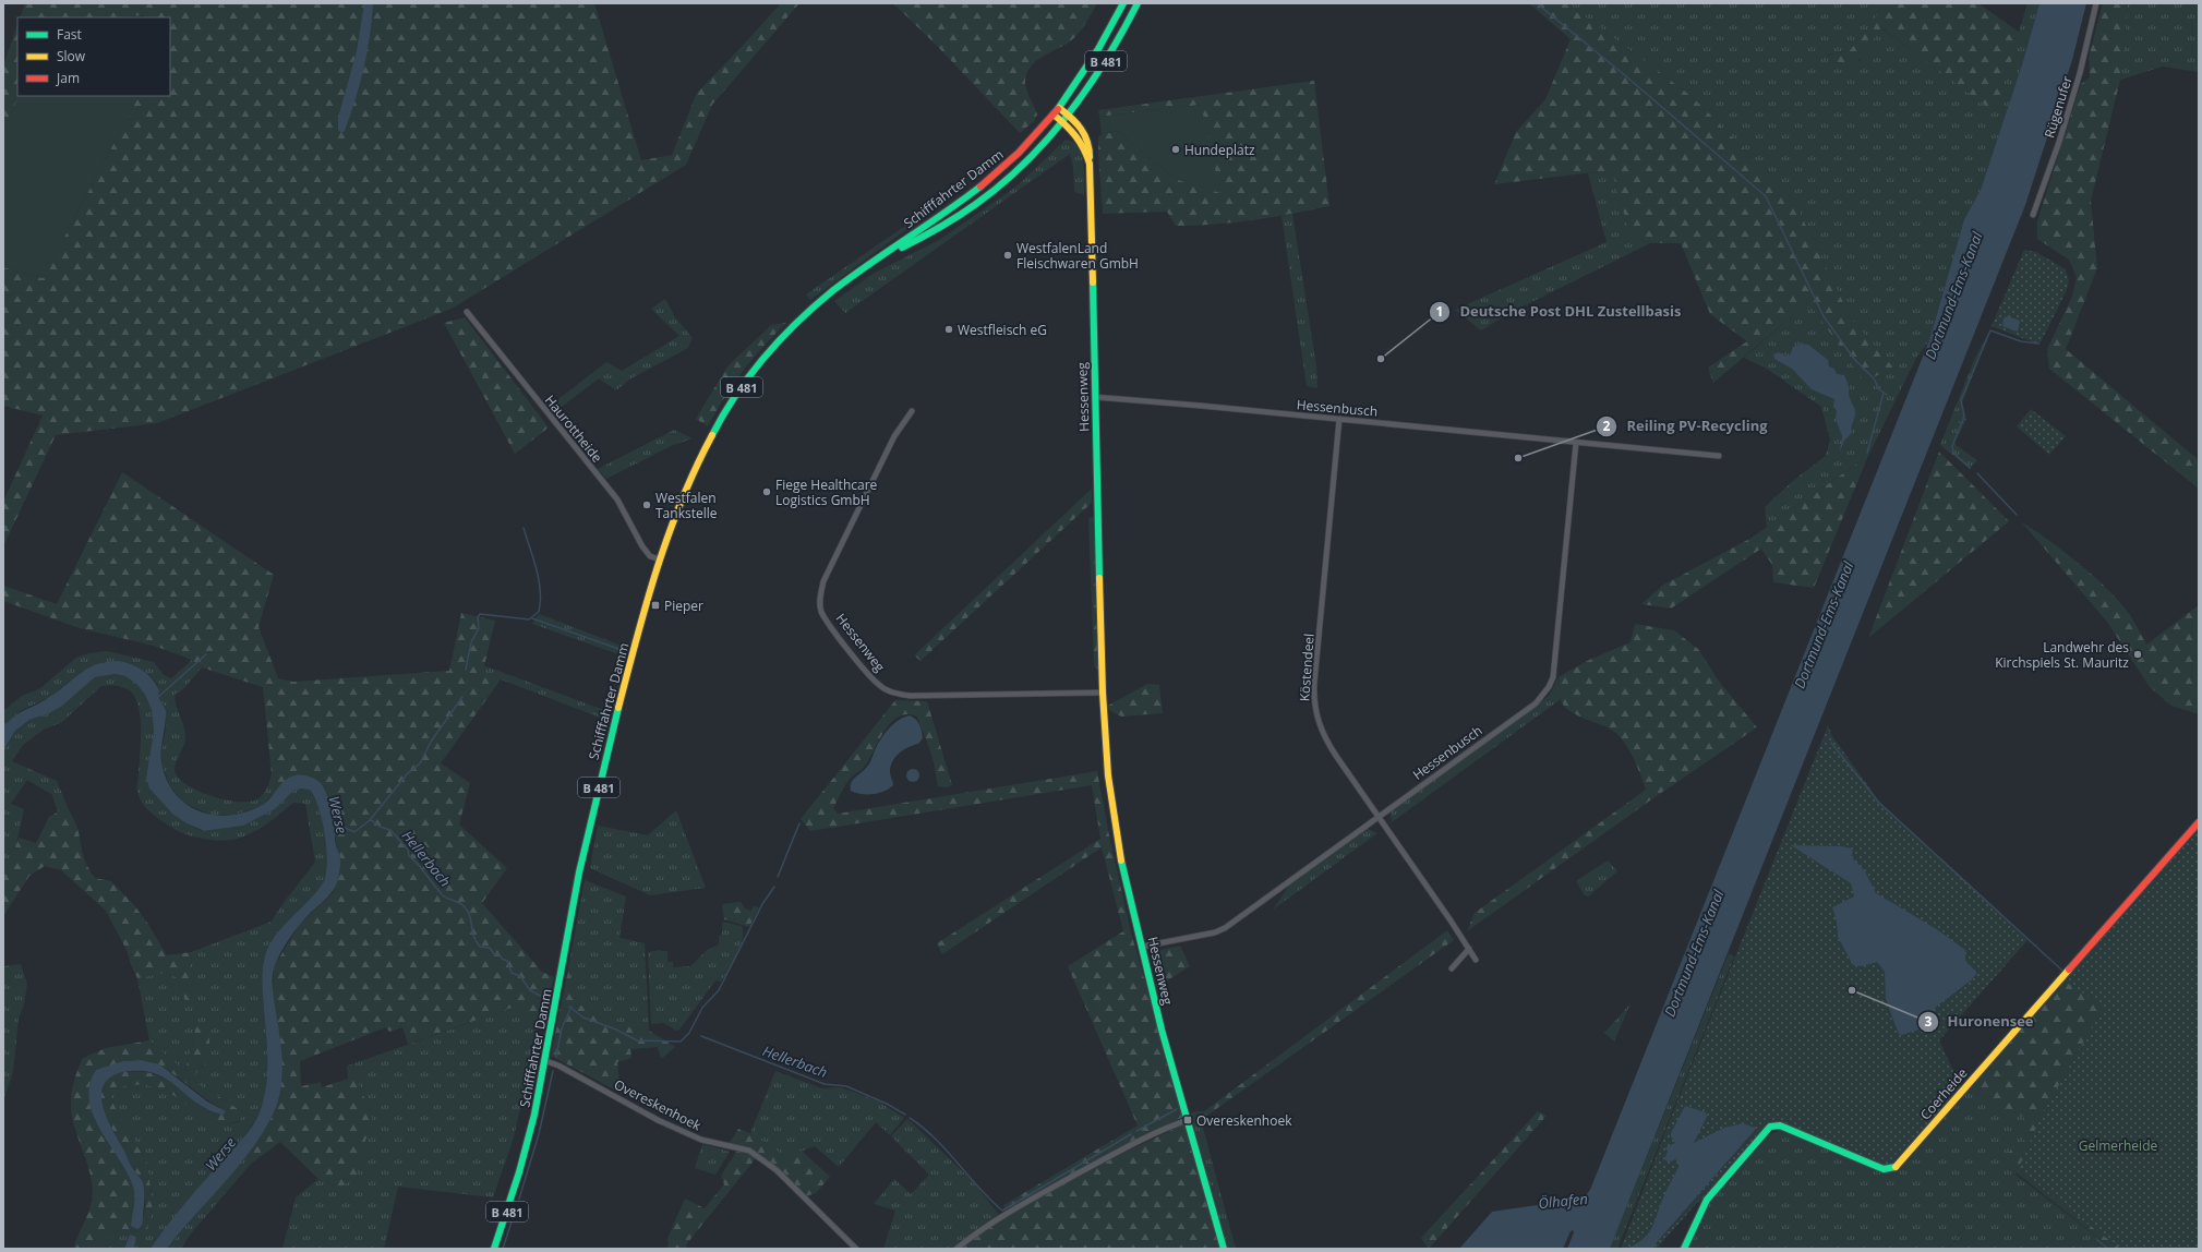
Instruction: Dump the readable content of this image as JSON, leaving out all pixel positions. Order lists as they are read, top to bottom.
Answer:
{
  "streets": {
    "street": [
      "B 481",
      "Rügenufer",
      "Schifffahrter Damm",
      "Hessenweg",
      "Hessenbusch",
      "Haurottheide",
      "Köstendeel",
      "Coerheide",
      "Overeskenhoek"
    ]
  },
  "crossings": [
    ["Schifffahrter Damm", "Hessenweg"],
    ["Schifffahrter Damm", "Haurottheide"],
    ["Schifffahrter Damm", "Overeskenhoek"],
    ["Hessenweg", "Hessenbusch"],
    ["Hessenbusch", "Köstendeel"]
  ],
  "water": [
    "Dortmund-Ems-Kanal",
    "Werse",
    "Hellerbach",
    "Ölhafen"
  ],
  "parks": ["Gelmerheide"],
  "places": {
    "other": [
      "Hundeplatz",
      "WestfalenLand Fleischwaren GmbH",
      "Westfleisch eG",
      "Deutsche Post DHL Zustellbasis",
      "Reiling PV-Recycling",
      "Fiege Healthcare Logistics GmbH",
      "Westfalen Tankstelle",
      "Landwehr des Kirchspiels St. Mauritz",
      "Huronensee"
    ],
    "transit": ["Pieper", "Overeskenhoek"]
  },
  "legend": ["Fast", "Slow", "Jam"]
}
